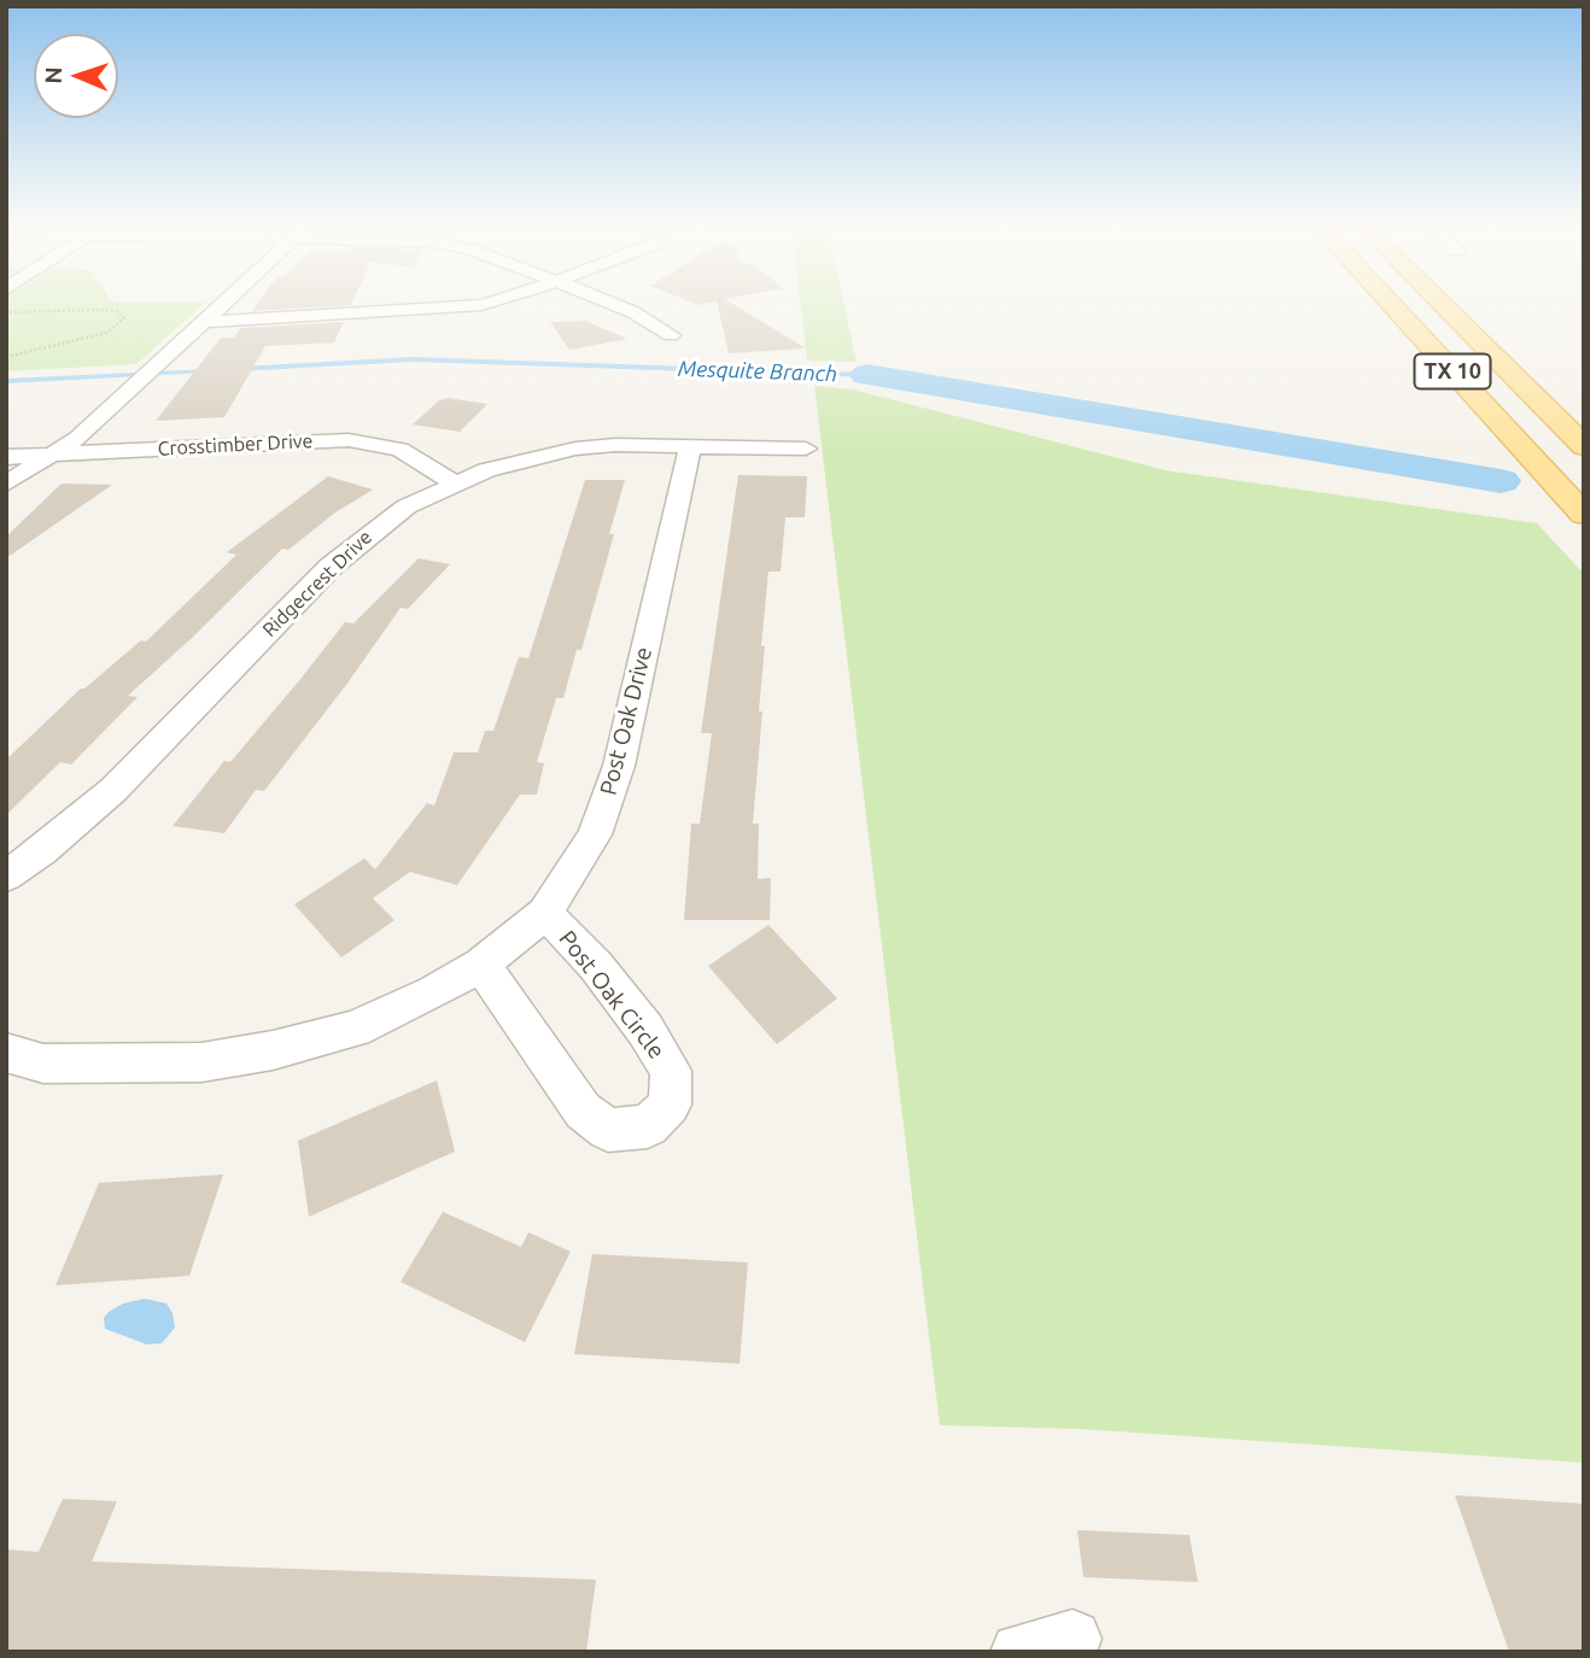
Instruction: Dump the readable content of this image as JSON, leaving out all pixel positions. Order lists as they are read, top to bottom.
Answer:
{
  "streets": {
    "main road": ["TX 10"],
    "street": [
      "Crosstimber Drive",
      "Ridgecrest Drive",
      "Post Oak Drive",
      "Post Oak Circle"
    ]
  },
  "crossings": [
    ["Crosstimber Drive", "Ridgecrest Drive"],
    ["Ridgecrest Drive", "Post Oak Drive"],
    ["Post Oak Drive", "Post Oak Circle"]
  ],
  "water": ["Mesquite Branch"],
  "north": "left"
}
